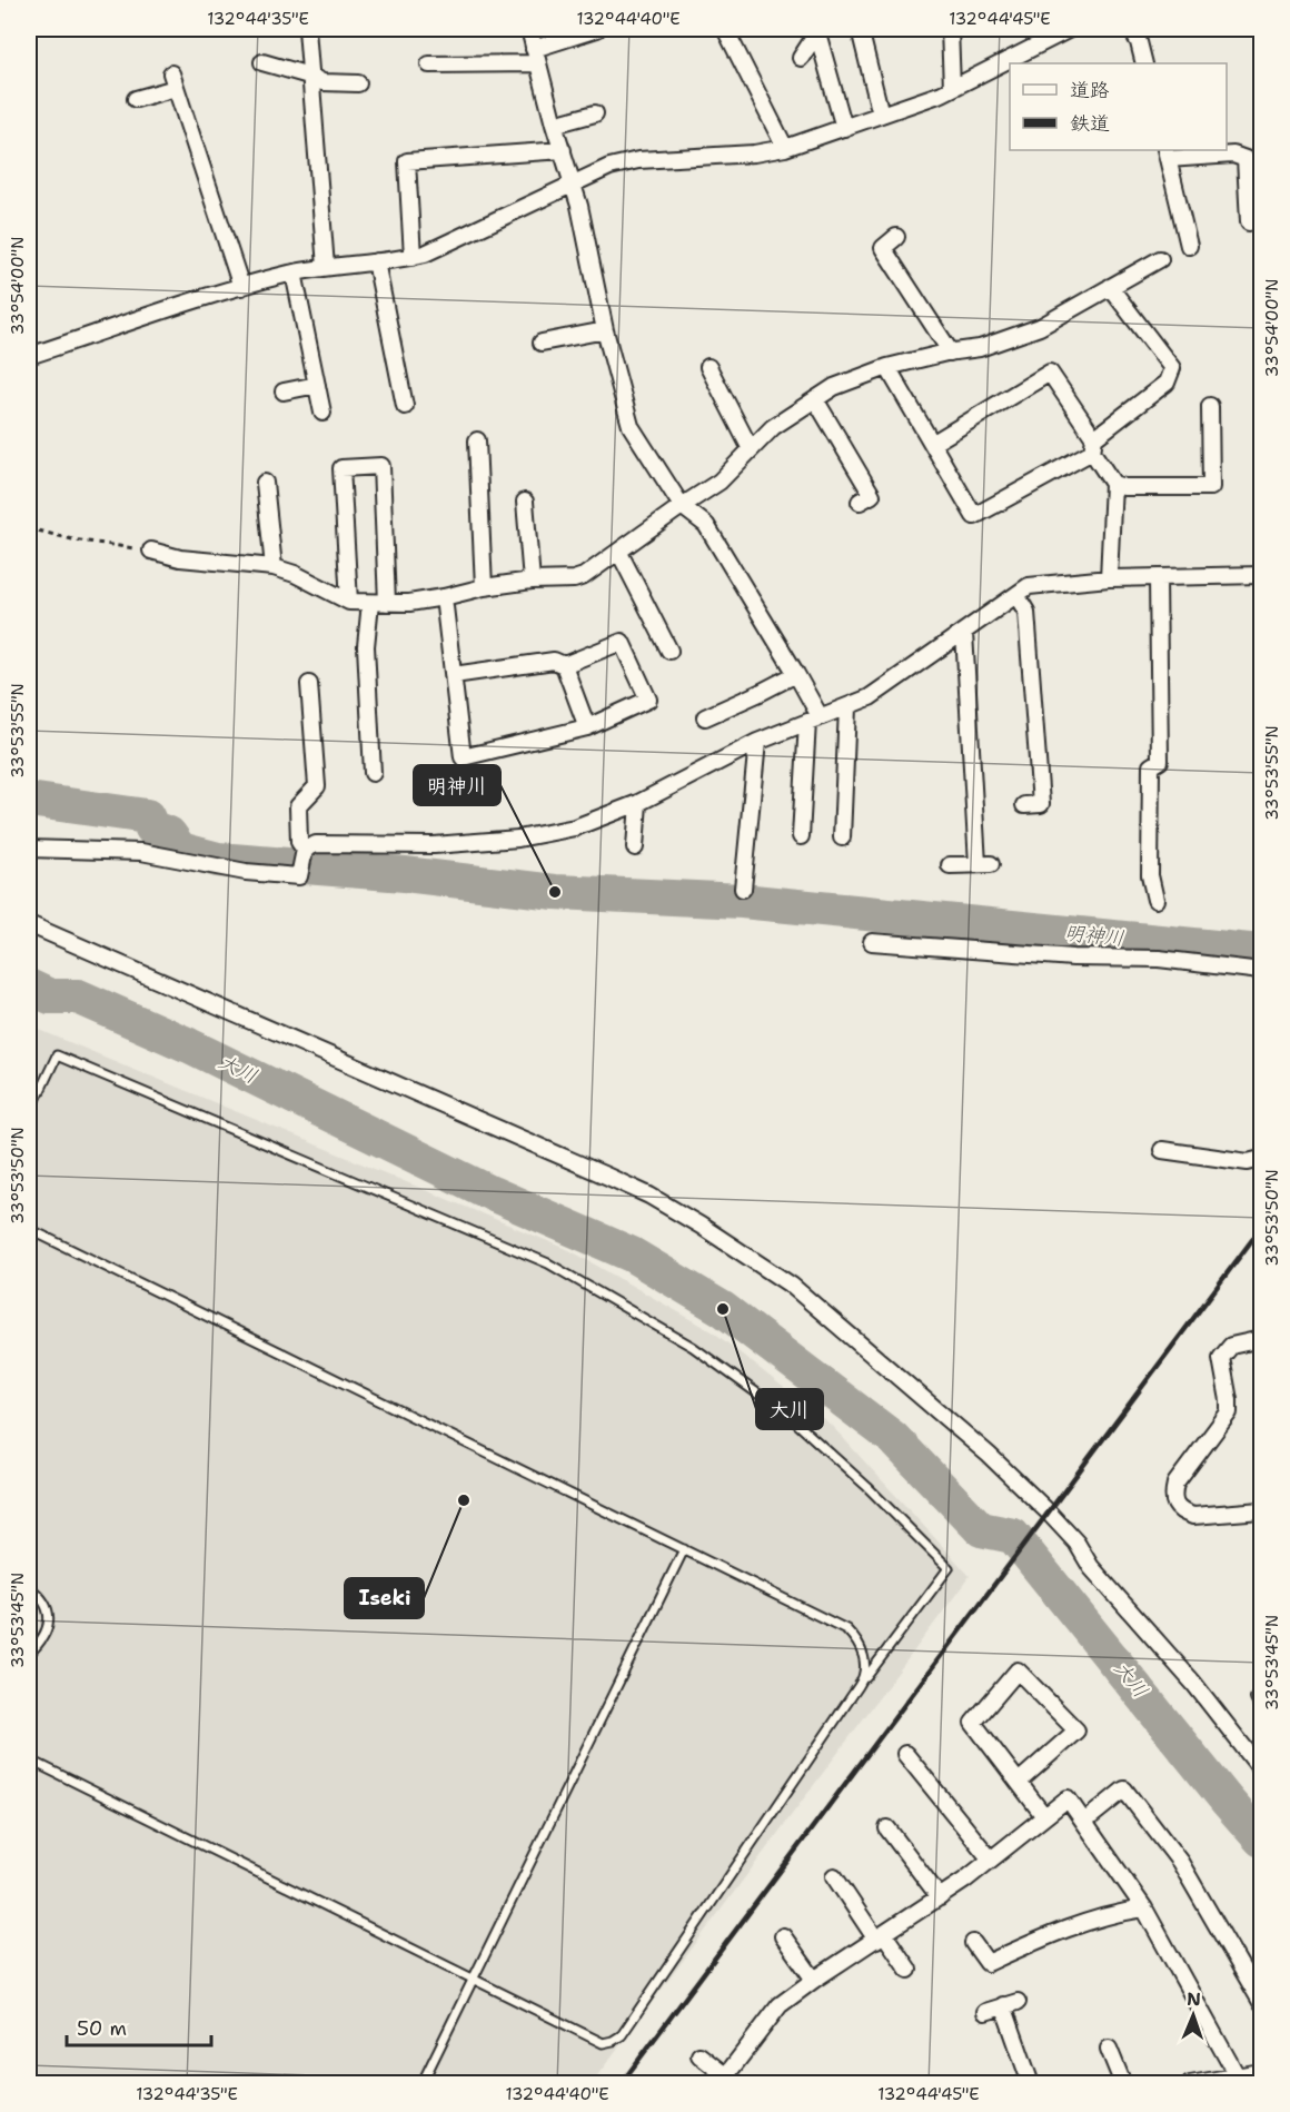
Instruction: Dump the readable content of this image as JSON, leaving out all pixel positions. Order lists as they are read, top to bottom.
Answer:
{
  "water": ["明神川", "大川"],
  "places": ["明神川", "大川", "Iseki"],
  "legend": ["道路", "鉄道"],
  "scale_bar": "50 m",
  "north": "top",
  "coordinates": [
    "132°44'35\"E",
    "132°44'40\"E",
    "132°44'45\"E",
    "33°54'00\"N",
    "33°53'55\"N",
    "33°53'50\"N",
    "33°53'45\"N"
  ]
}
